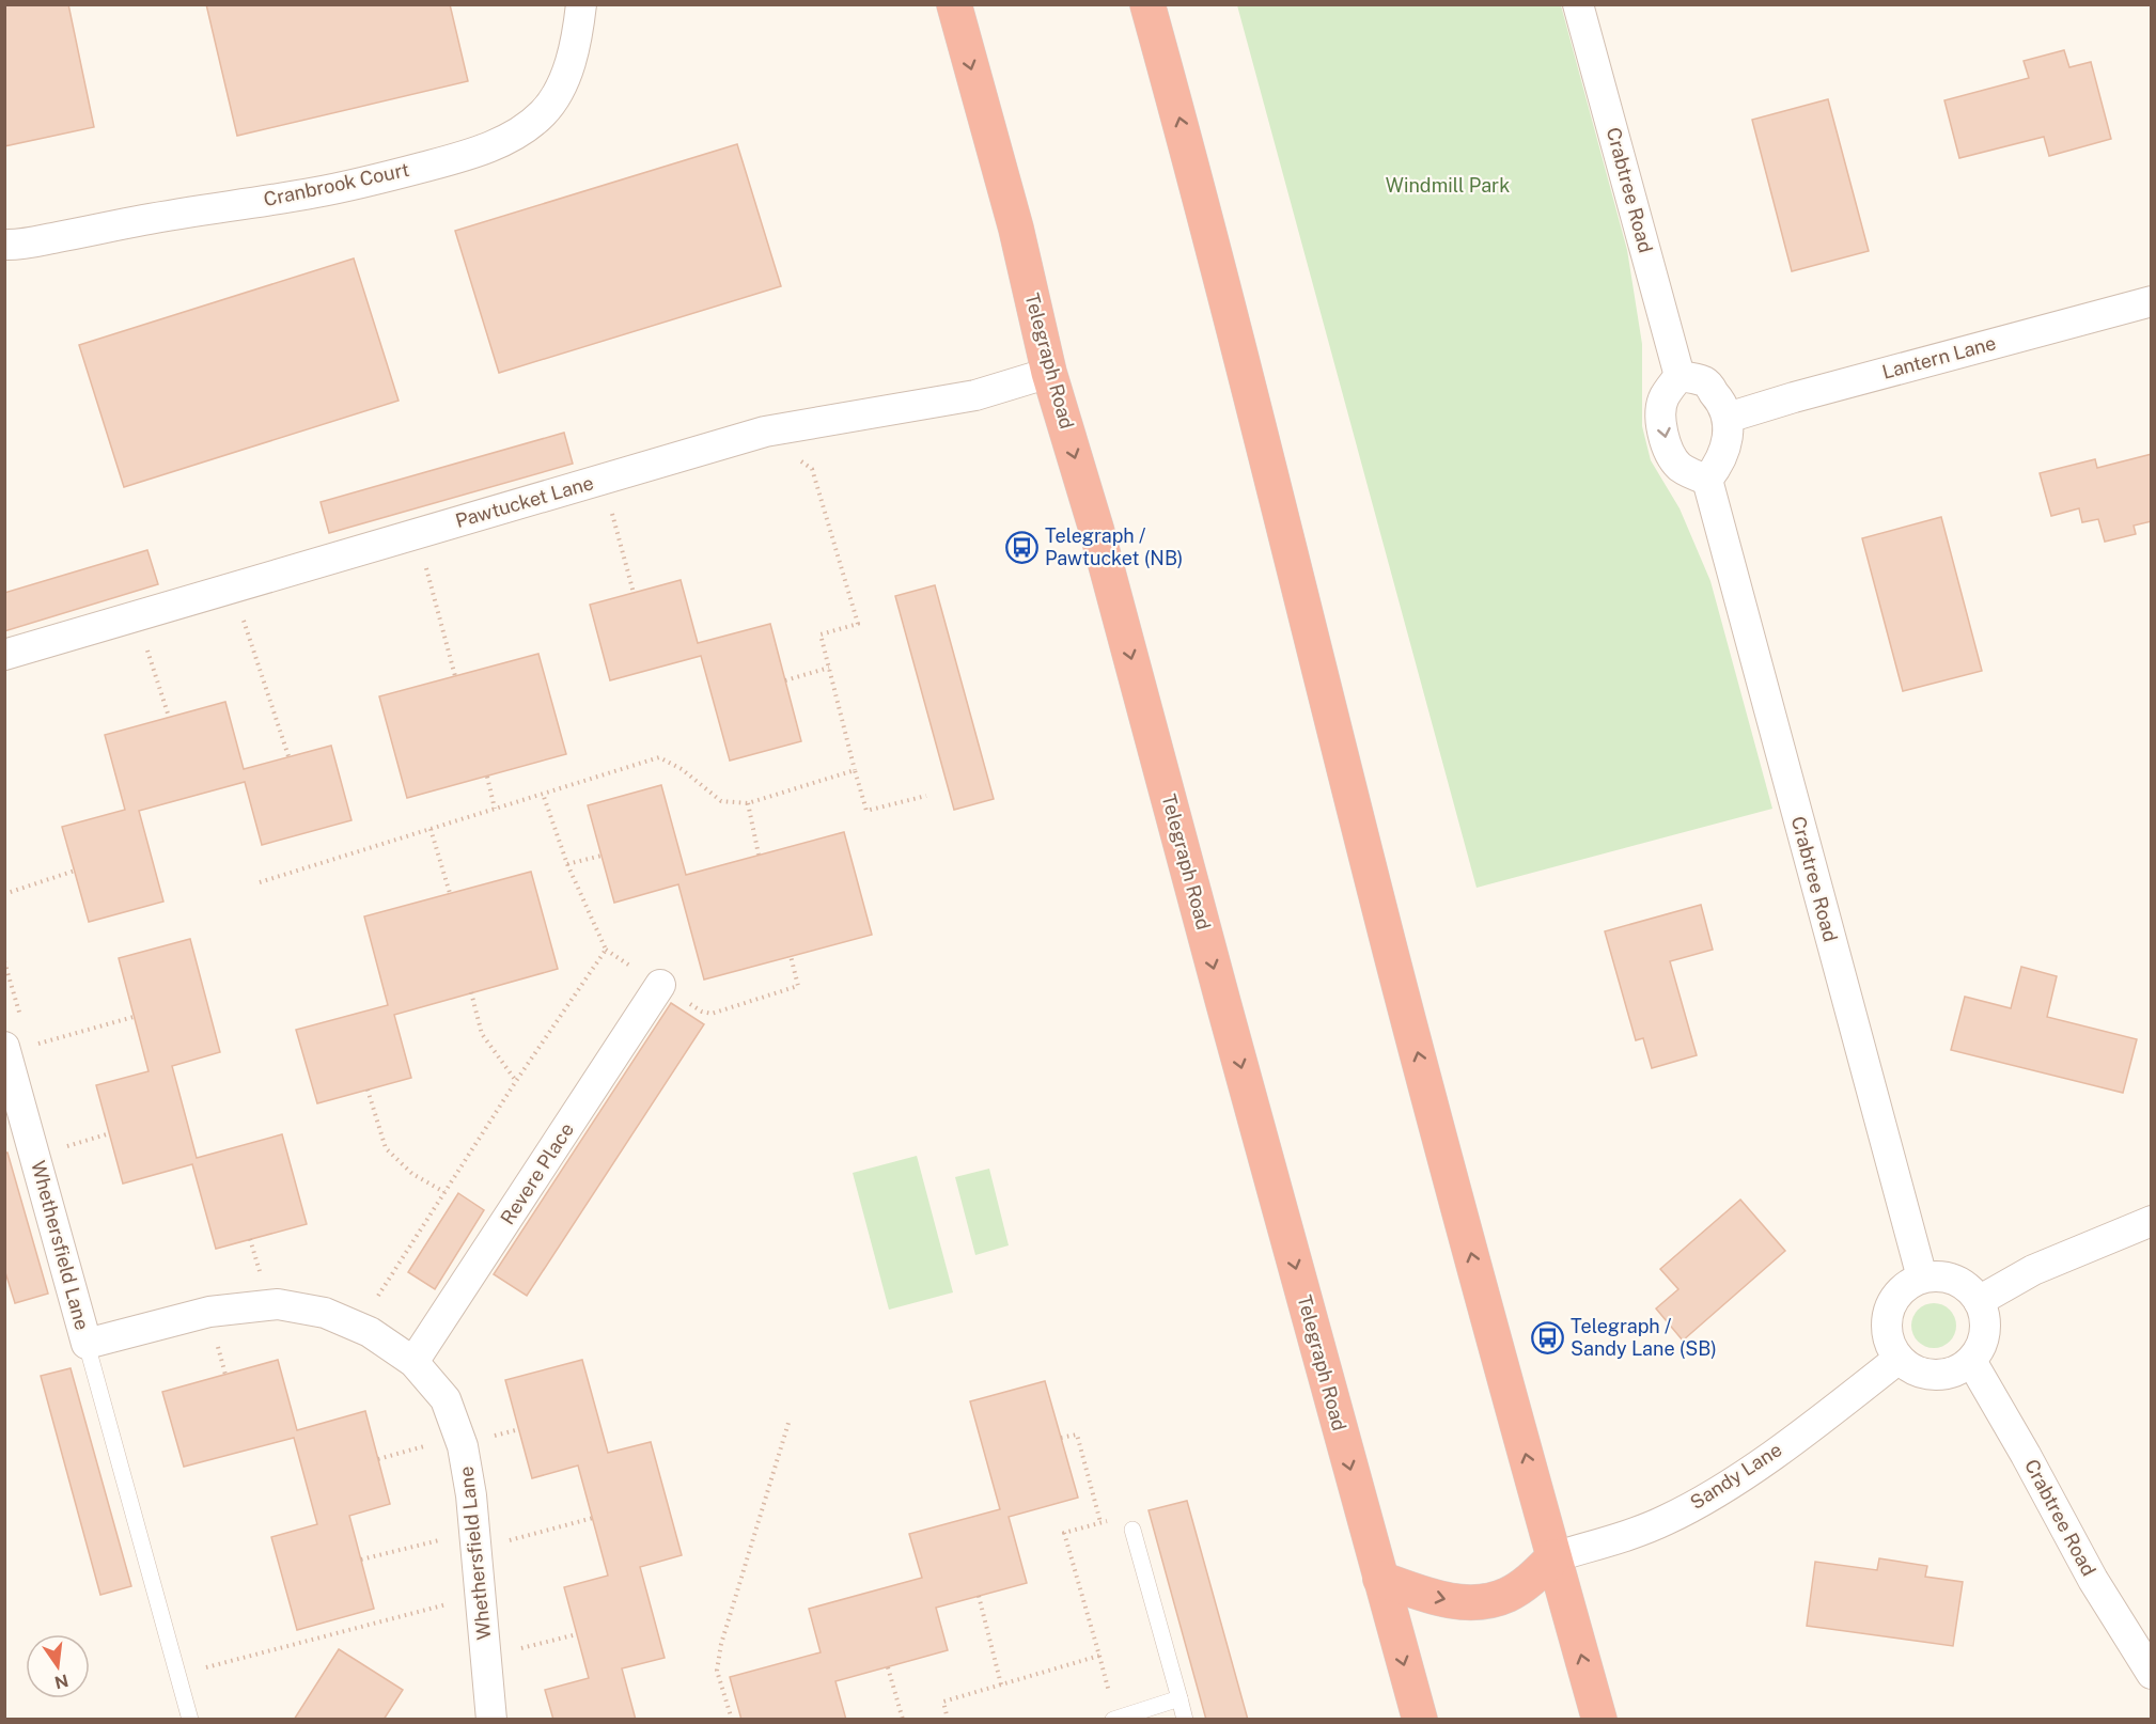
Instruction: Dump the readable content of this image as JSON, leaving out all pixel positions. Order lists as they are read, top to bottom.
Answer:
{
  "streets": {
    "highway": ["Telegraph Road"],
    "street": [
      "Cranbrook Court",
      "Crabtree Road",
      "Lantern Lane",
      "Pawtucket Lane",
      "Revere Place",
      "Whethersfield Lane",
      "Sandy Lane"
    ]
  },
  "crossings": [
    ["Crabtree Road", "Lantern Lane"],
    ["Crabtree Road", "Sandy Lane"],
    ["Telegraph Road", "Pawtucket Lane"],
    ["Revere Place", "Whethersfield Lane"]
  ],
  "parks": ["Windmill Park"],
  "places": {
    "bus stop": ["Telegraph / Pawtucket (NB)", "Telegraph / Sandy Lane (SB)"]
  },
  "north": "bottom"
}
